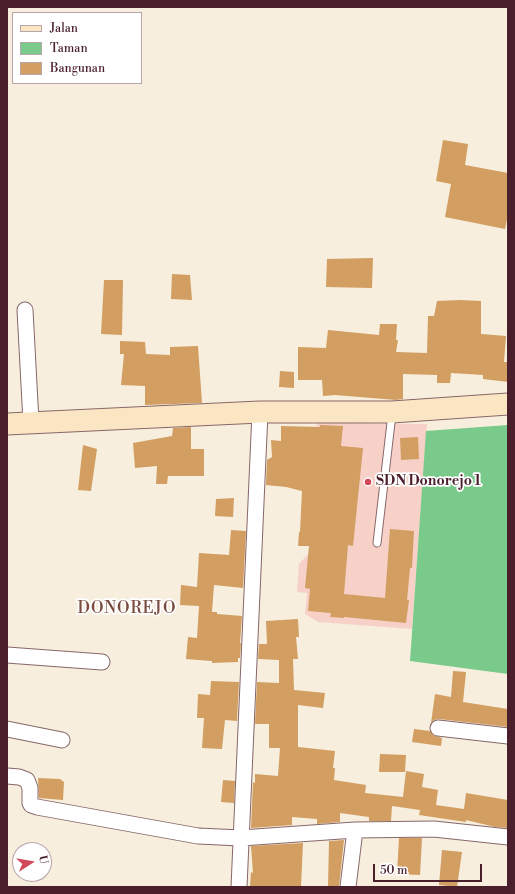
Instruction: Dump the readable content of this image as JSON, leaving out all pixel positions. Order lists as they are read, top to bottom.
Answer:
{
  "districts": ["DONOREJO"],
  "places": ["SDN Donorejo 1"],
  "legend": ["Jalan", "Taman", "Bangunan"],
  "scale_bar": "50 m",
  "north": "right"
}
